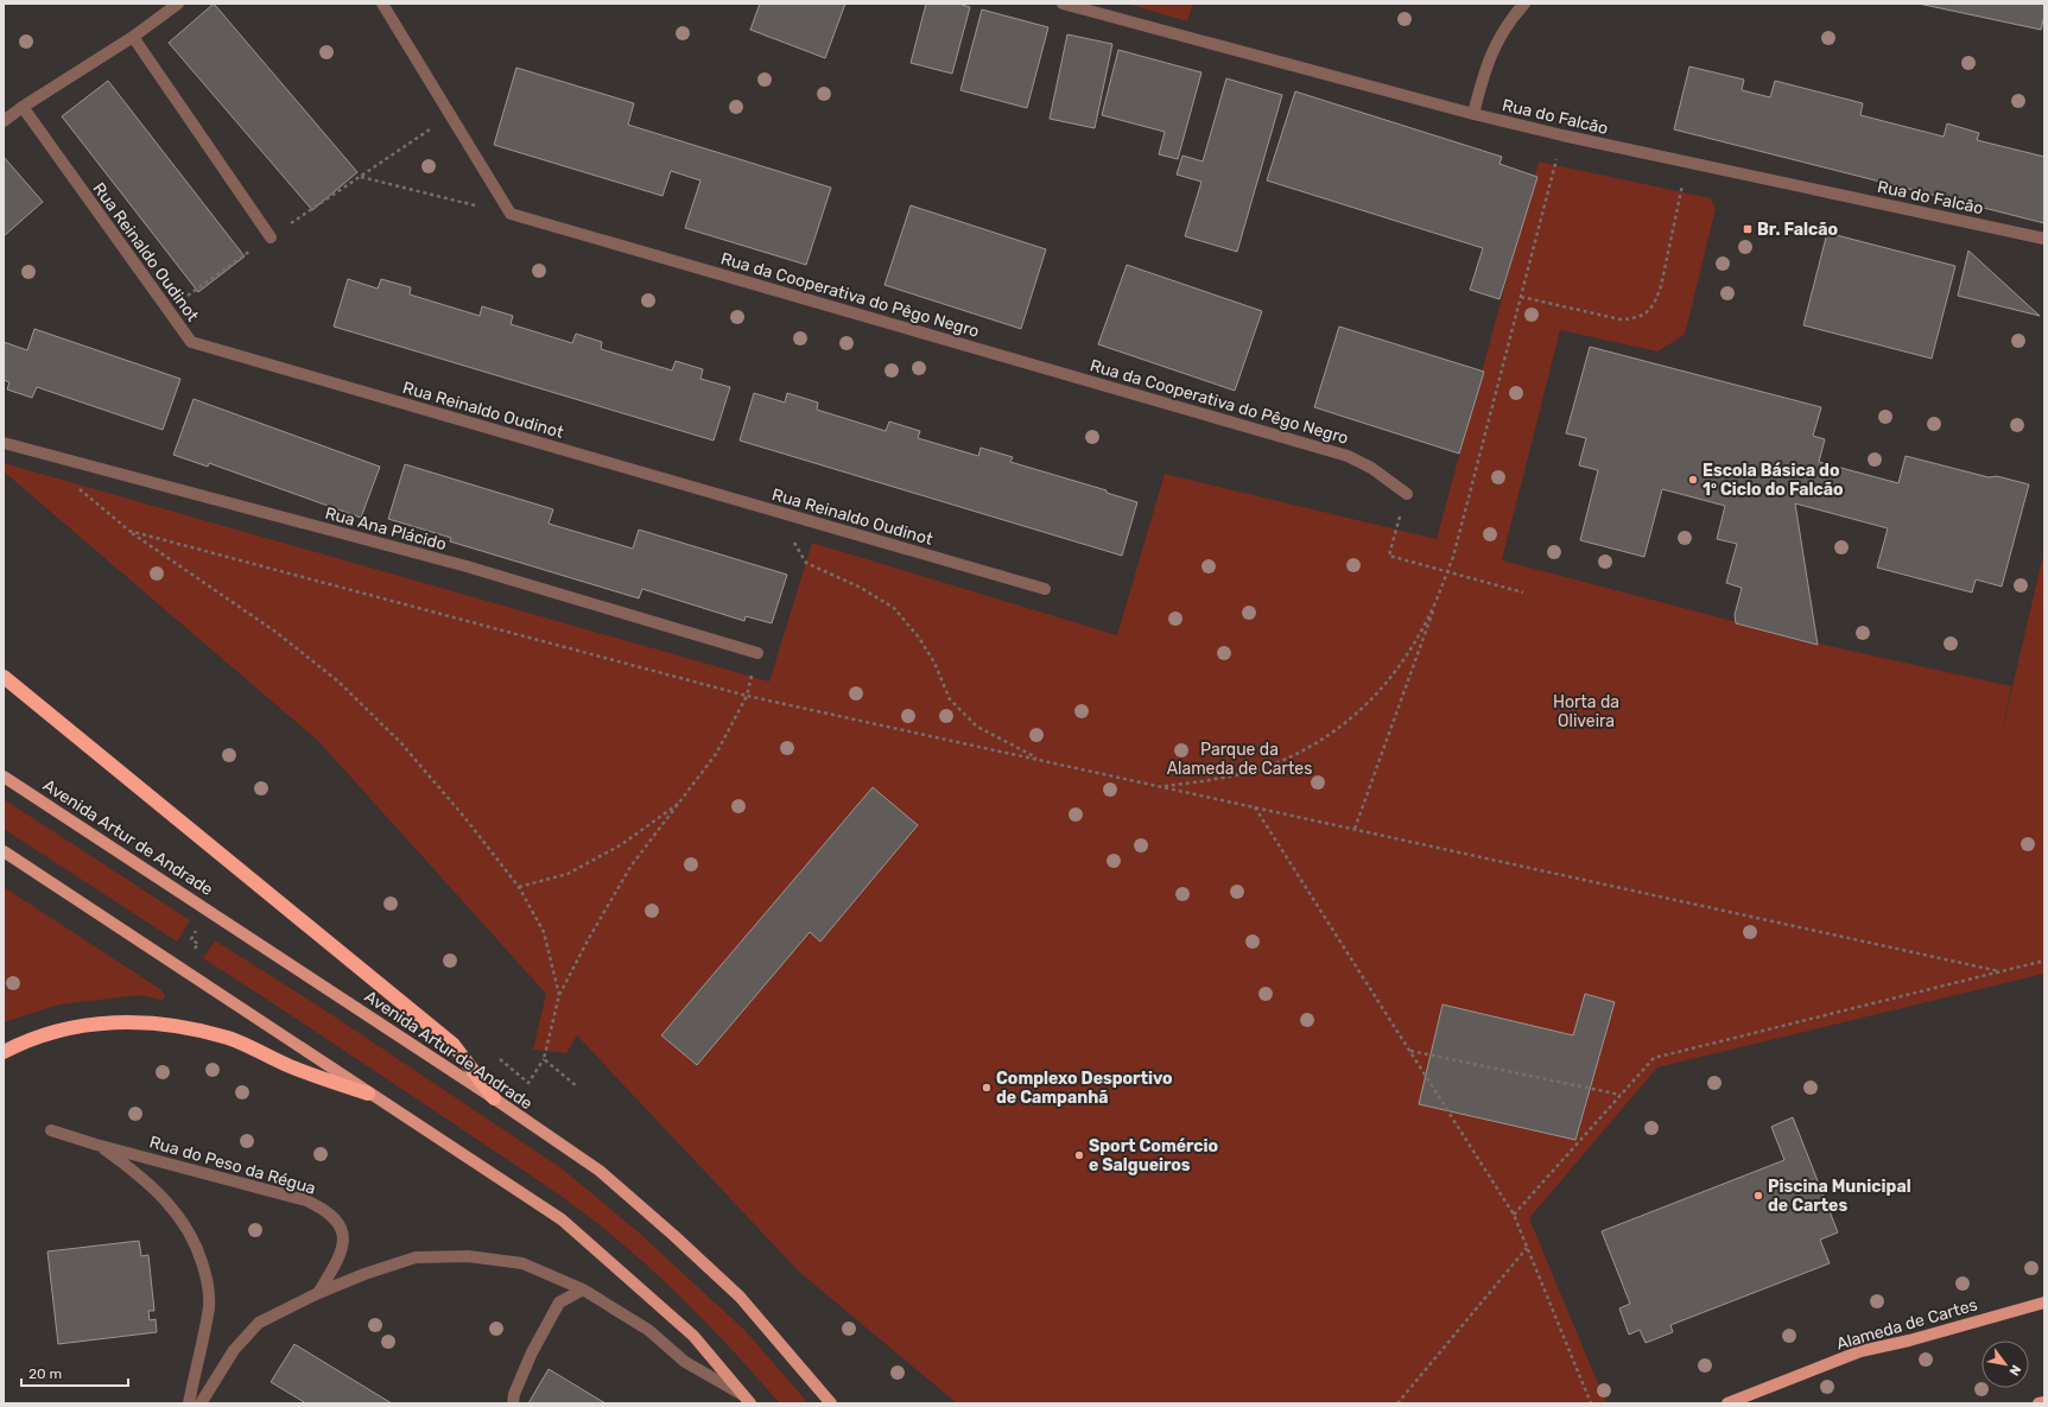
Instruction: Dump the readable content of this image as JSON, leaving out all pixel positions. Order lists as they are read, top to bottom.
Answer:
{
  "streets": {
    "main road": ["Avenida Artur de Andrade", "Alameda de Cartes"],
    "street": [
      "Rua do Falcão",
      "Rua Reinaldo Oudinot",
      "Rua da Cooperativa do Pêgo Negro",
      "Rua Ana Plácido",
      "Rua do Peso da Régua"
    ]
  },
  "parks": ["Horta da Oliveira", "Parque da Alameda de Cartes"],
  "places": {
    "transit": ["Br. Falcão"],
    "other": [
      "Escola Básica do 1º Ciclo do Falcão",
      "Complexo Desportivo de Campanhã",
      "Sport Comércio e Salgueiros",
      "Piscina Municipal de Cartes"
    ]
  },
  "scale_bar": "20 m",
  "north": "bottom right"
}
